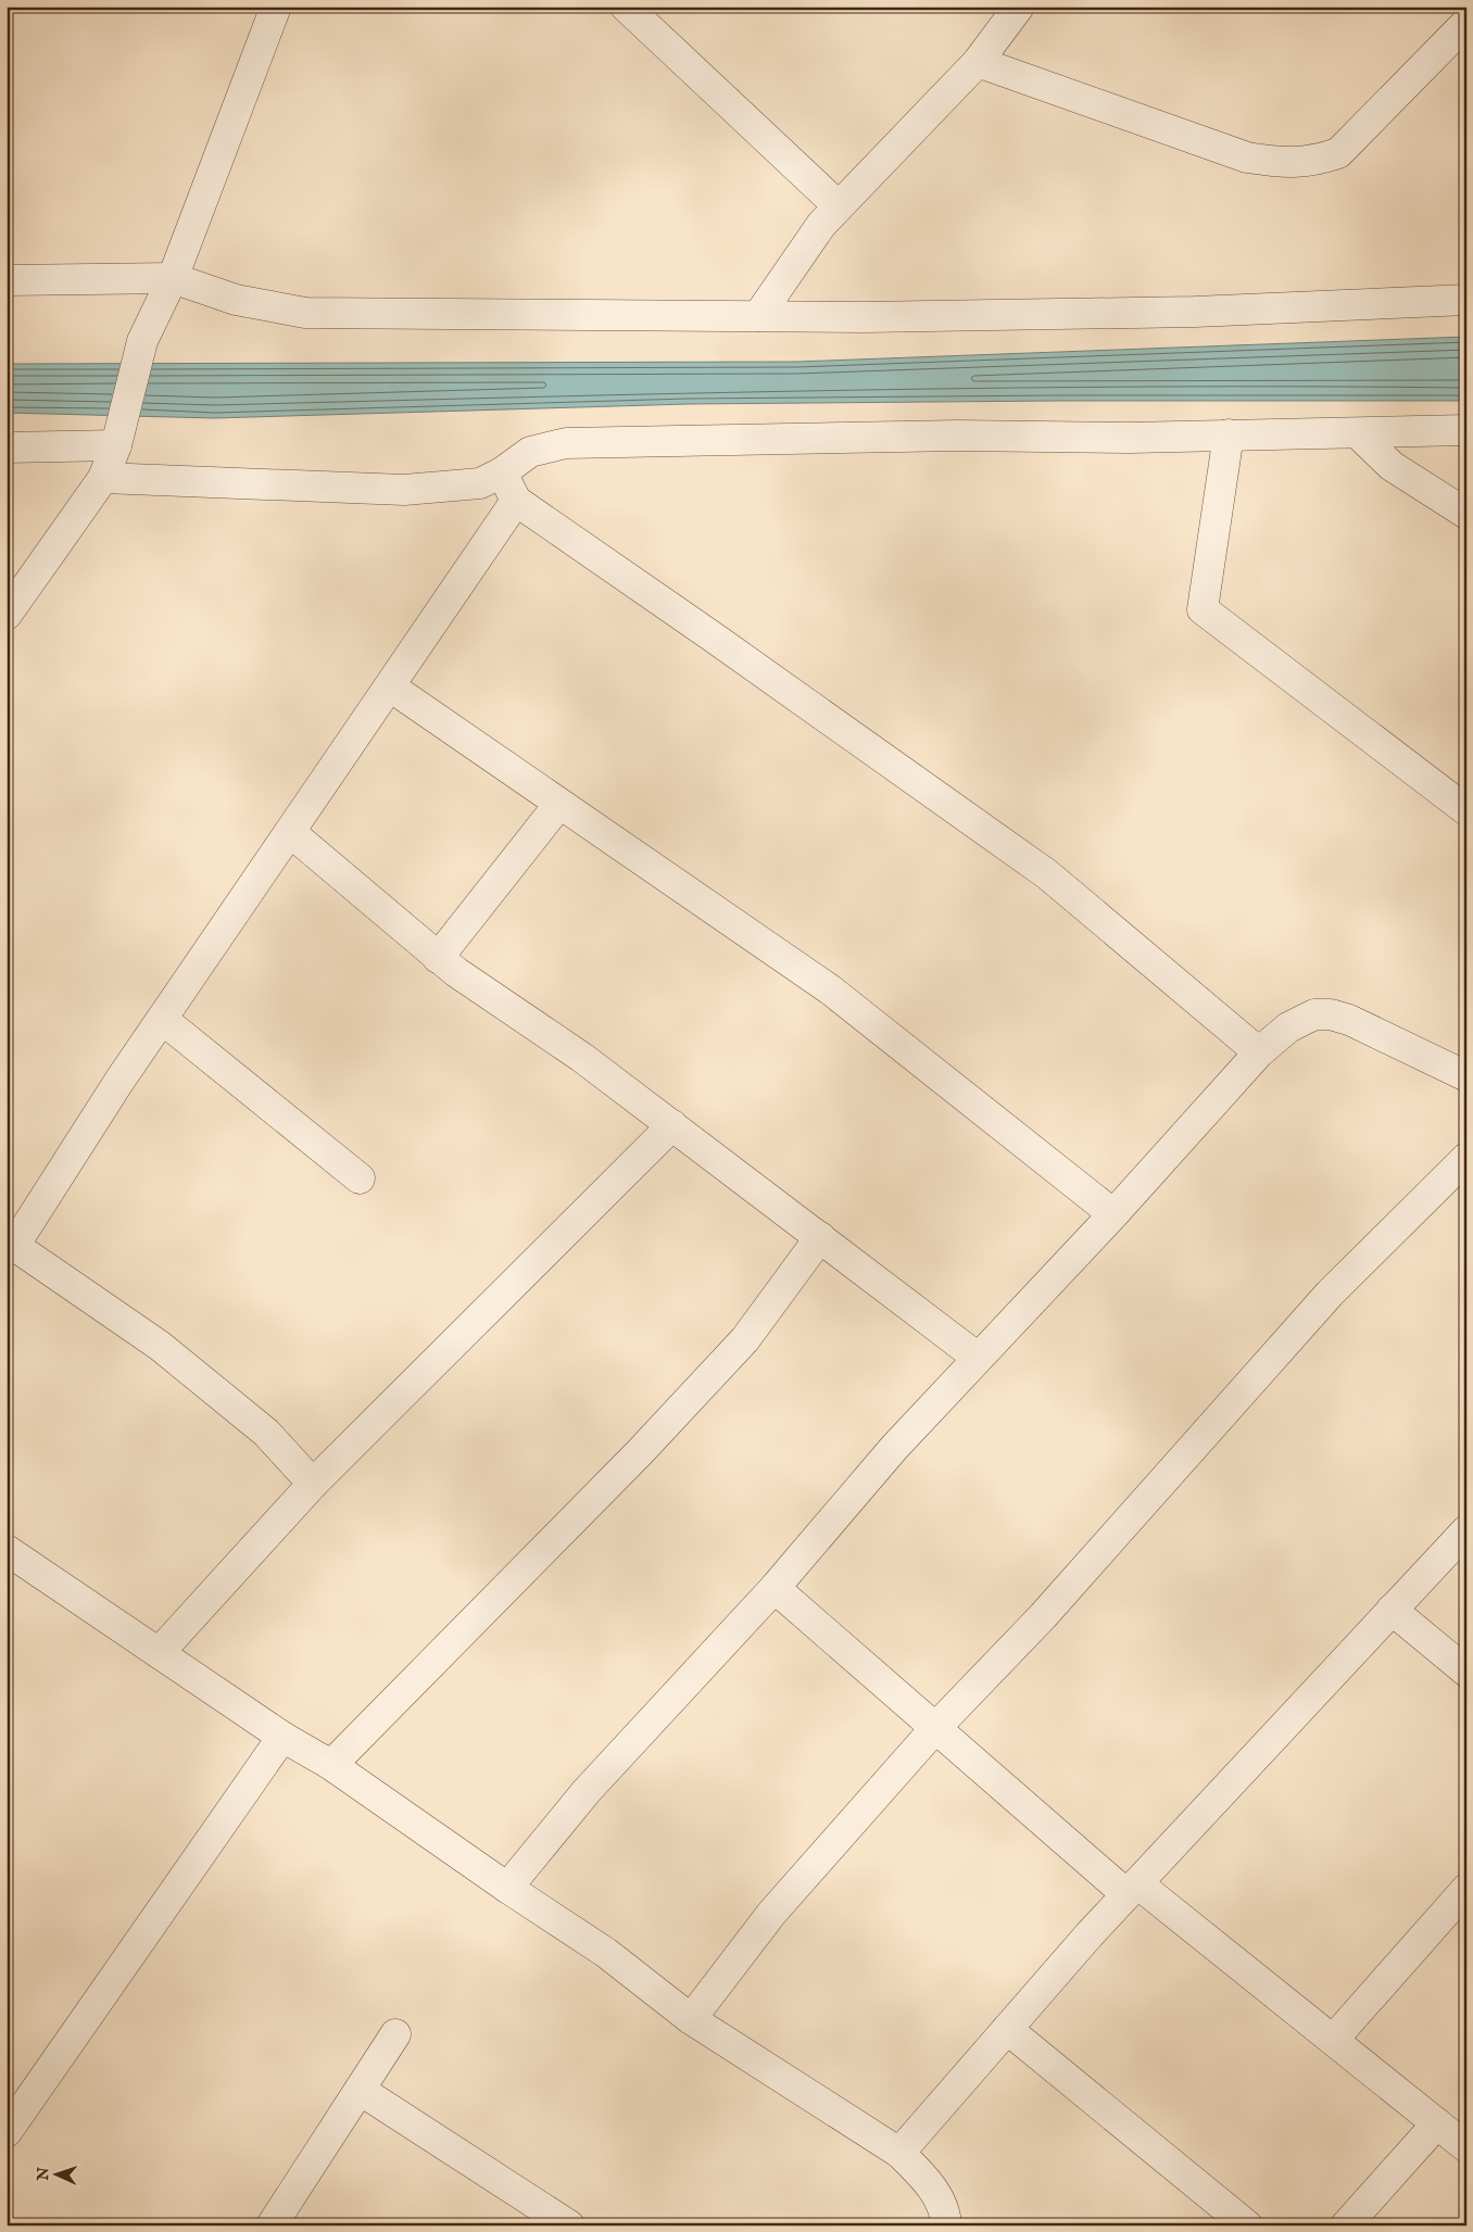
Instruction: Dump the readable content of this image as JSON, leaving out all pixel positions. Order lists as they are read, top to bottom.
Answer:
{
  "north": "left"
}
